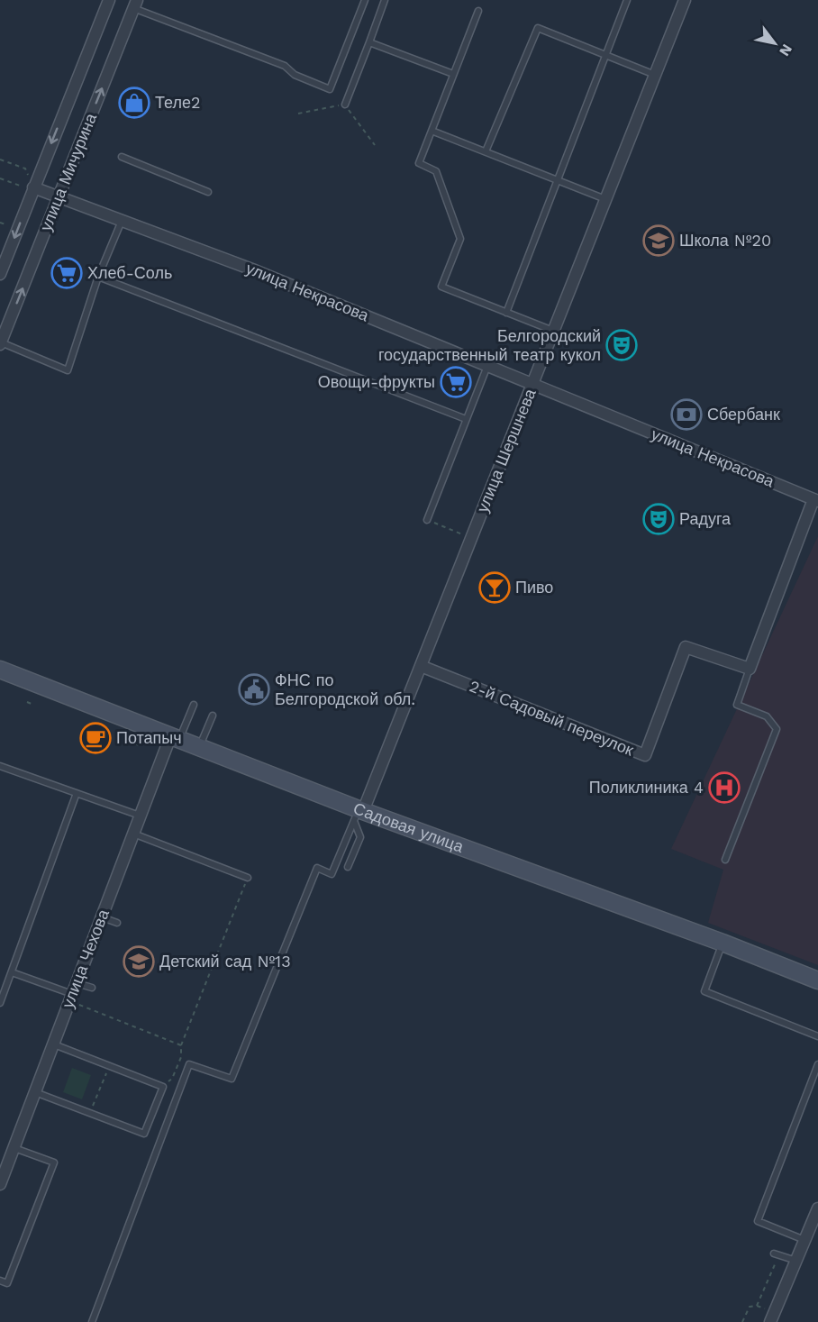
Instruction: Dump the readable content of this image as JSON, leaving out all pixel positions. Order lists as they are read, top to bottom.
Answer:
{
  "streets": {
    "main road": ["Садовая улица"],
    "street": [
      "улица Мичурина",
      "улица Некрасова",
      "улица Шершнева",
      "2-й Садовый переулок",
      "улица Чехова"
    ]
  },
  "crossings": [
    ["улица Мичурина", "улица Некрасова"],
    ["улица Некрасова", "улица Шершнева"],
    ["улица Шершнева", "2-й Садовый переулок"],
    ["улица Шершнева", "Садовая улица"],
    ["Садовая улица", "улица Чехова"]
  ],
  "places": {
    "shop": ["Теле2"],
    "school or university": ["Школа №20", "Детский сад №13"],
    "supermarket": ["Хлеб-Соль", "Овощи-фрукты"],
    "theatre": ["Белгородский государственный театр кукол", "Радуга"],
    "bank": ["Сбербанк"],
    "bar": ["Пиво"],
    "public building": ["ФНС по Белгородской обл."],
    "cafe": ["Потапыч"],
    "hospital": ["Поликлиника 4"]
  },
  "north": "bottom right"
}
